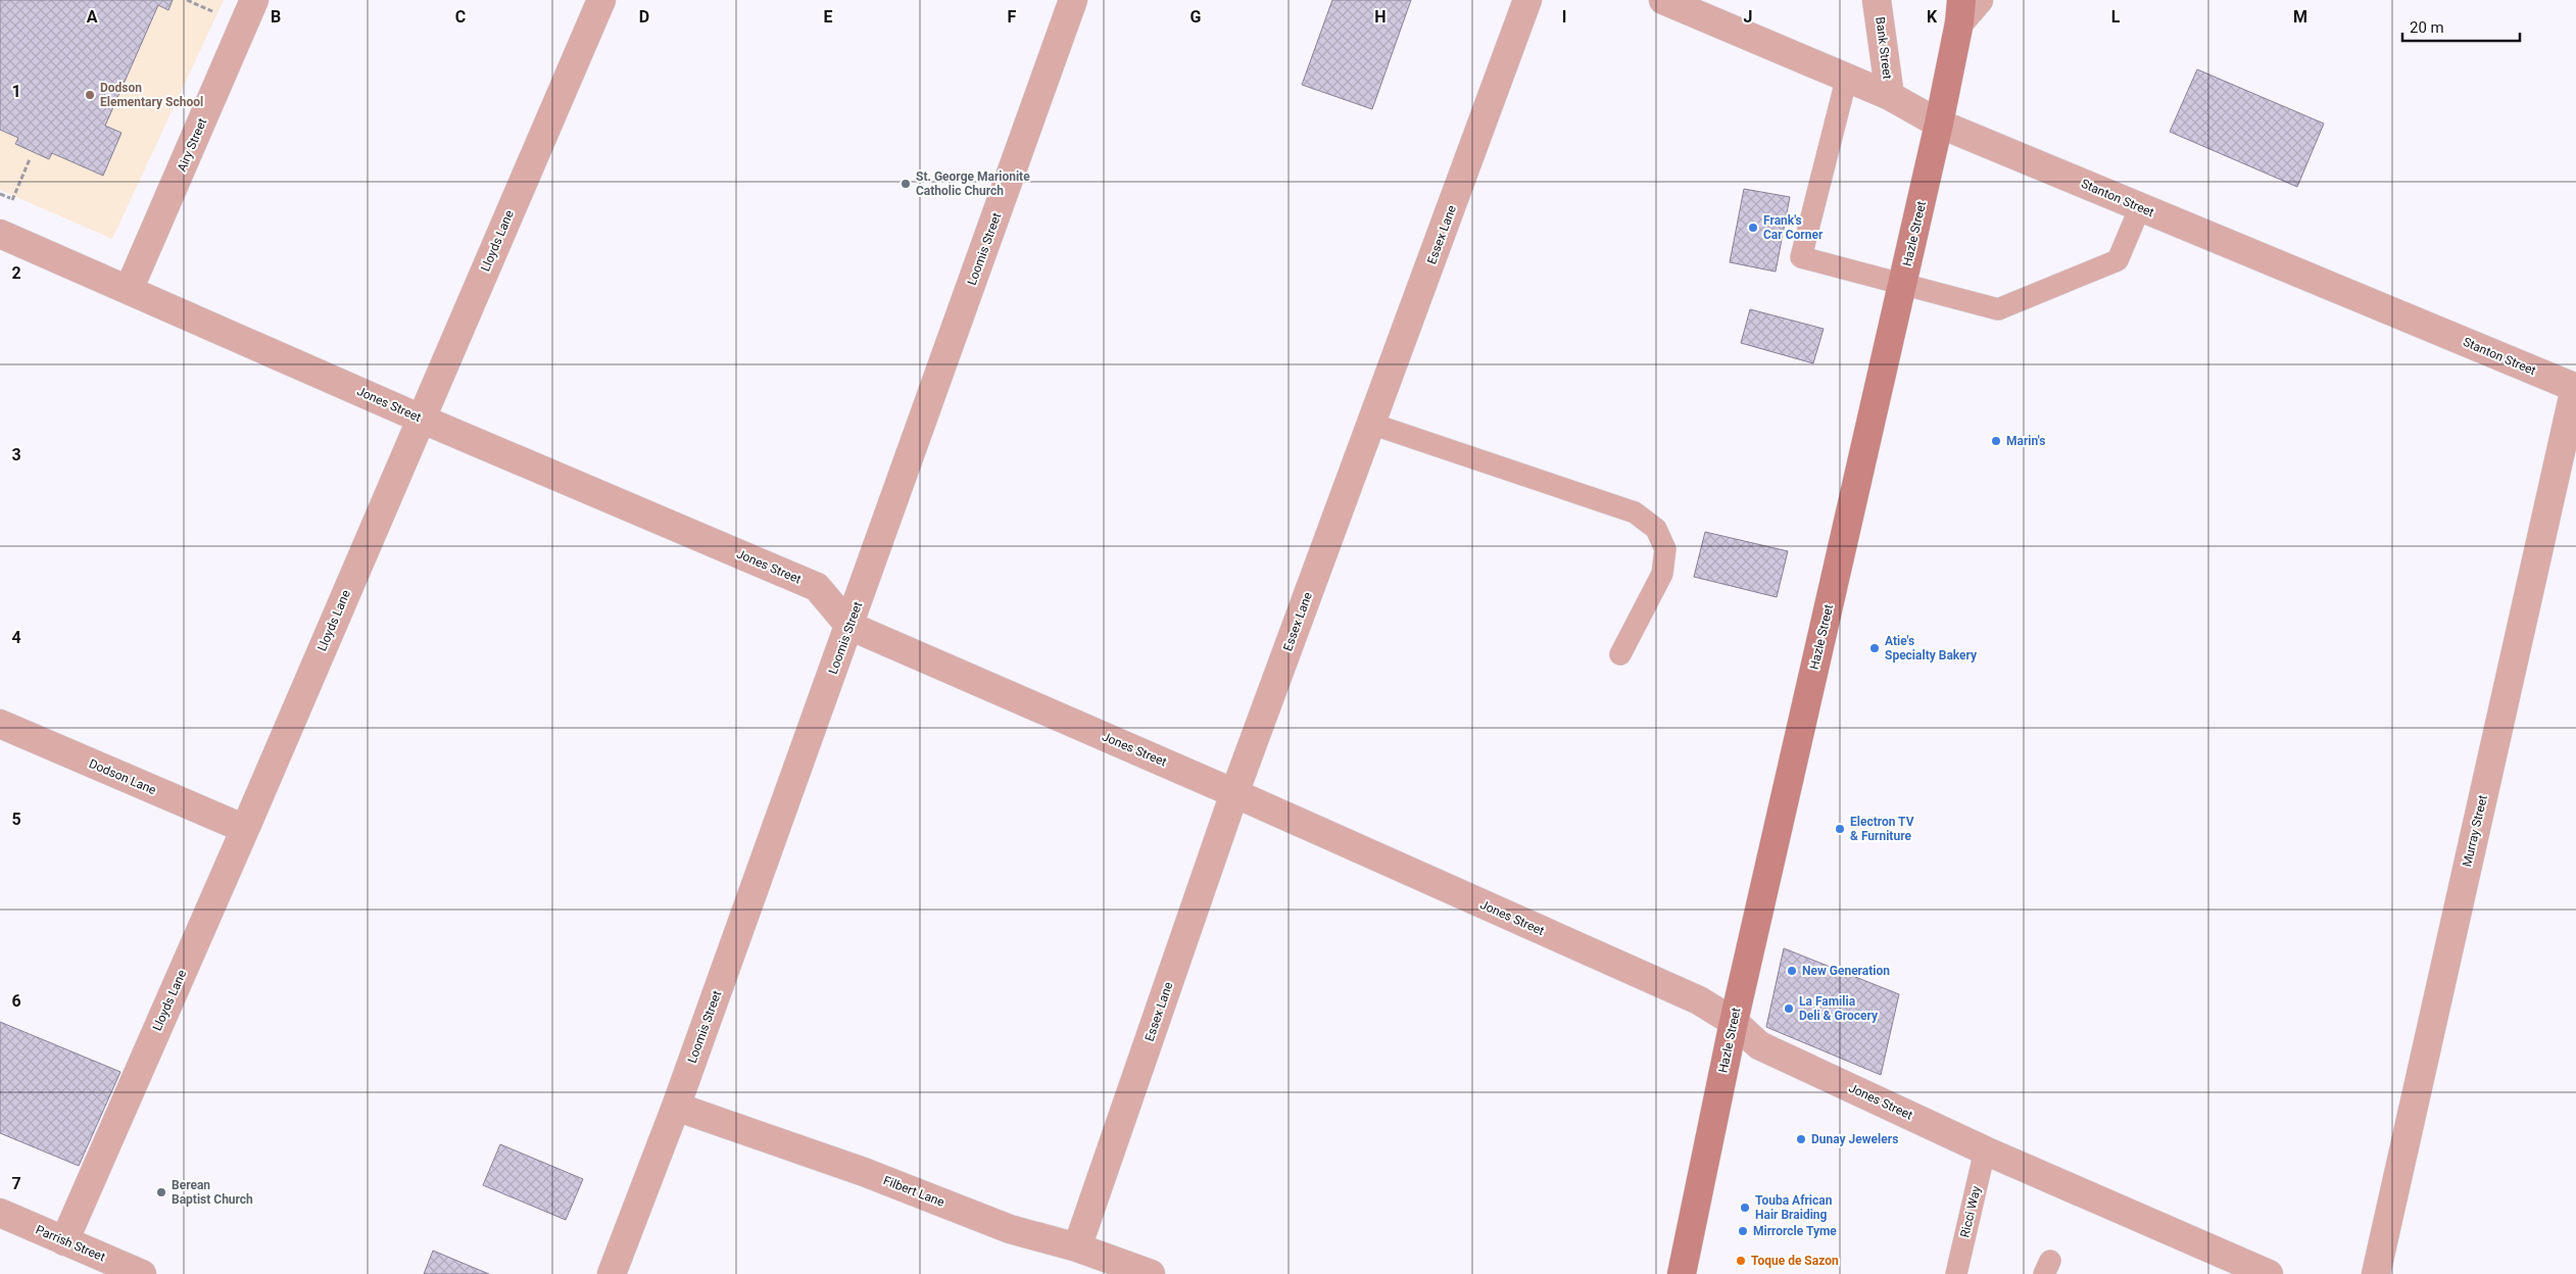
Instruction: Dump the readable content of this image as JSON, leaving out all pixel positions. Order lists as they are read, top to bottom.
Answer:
{
  "streets": {
    "main road": ["Hazle Street"],
    "street": [
      "Bank Street",
      "Airy Street",
      "Stanton Street",
      "Essex Lane",
      "Lloyds Lane",
      "Loomis Street",
      "Jones Street",
      "Dodson Lane",
      "Murray Street",
      "Filbert Lane",
      "Parrish Street"
    ],
    "lane": ["Ricci Way"]
  },
  "crossings": [
    ["Bank Street", "Stanton Street"],
    ["Airy Street", "Jones Street"],
    ["Stanton Street", "Hazle Street"],
    ["Stanton Street", "Murray Street"],
    ["Hazle Street", "Jones Street"],
    ["Essex Lane", "Jones Street"],
    ["Essex Lane", "Filbert Lane"],
    ["Lloyds Lane", "Jones Street"],
    ["Lloyds Lane", "Dodson Lane"],
    ["Lloyds Lane", "Parrish Street"],
    ["Loomis Street", "Jones Street"],
    ["Loomis Street", "Filbert Lane"],
    ["Jones Street", "Ricci Way"]
  ],
  "places": [
    "Dodson Elementary School",
    "St. George Marionite Catholic Church",
    "Frank's Car Corner",
    "Marin's",
    "Atie's Specialty Bakery",
    "Electron TV & Furniture",
    "New Generation",
    "La Familia Deli & Grocery",
    "Dunay Jewelers",
    "Berean Baptist Church",
    "Touba African Hair Braiding",
    "Mirrorcle Tyme",
    "Toque de Sazon"
  ],
  "scale_bar": "20 m",
  "grid": {
    "columns": [
      "A",
      "B",
      "C",
      "D",
      "E",
      "F",
      "G",
      "H",
      "I",
      "J",
      "K",
      "L",
      "M"
    ],
    "rows": [
      "1",
      "2",
      "3",
      "4",
      "5",
      "6",
      "7"
    ]
  }
}
